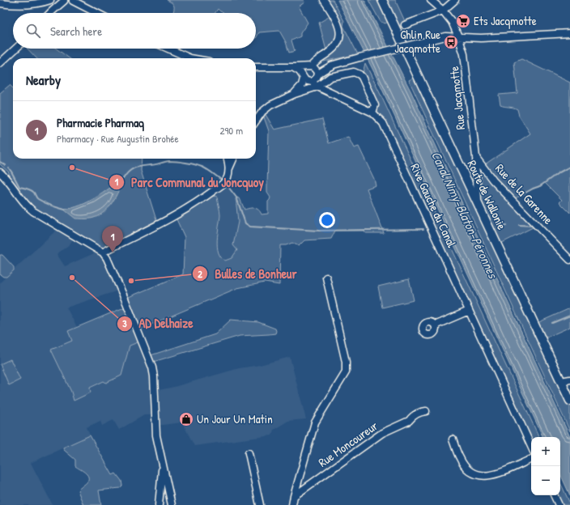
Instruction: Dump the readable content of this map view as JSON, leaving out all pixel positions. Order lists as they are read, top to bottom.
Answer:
{
  "streets": {
    "main road": ["Route de Wallonie"],
    "street": [
      "Rue Jacqmotte",
      "Rue de la Garenne",
      "Rive Gauche du Canal",
      "Rue Moncoureur"
    ]
  },
  "crossings": [
    ["Rue Jacqmotte", "Rue de la Garenne"],
    ["Rue Jacqmotte", "Route de Wallonie"]
  ],
  "water": ["Canal Nimy-Blaton-Péronnes"],
  "places": {
    "supermarket": ["Ets Jacqmotte"],
    "bus stop": ["Ghlin Rue Jacqmotte"],
    "other": ["Parc Communal du Joncquoy", "AD Delhaize", "Bulles de Bonheur"],
    "shop": ["Un Jour Un Matin"]
  },
  "page": {
    "search": "Search here",
    "heading": "Nearby",
    "list": [
      {
        "mark": "1",
        "name": "Pharmacie Pharmaq",
        "note": "Pharmacy · Rue Augustin Brohée",
        "value": "290 m"
      }
    ],
    "pins": "1",
    "map_buttons": ["+", "−"]
  }
}
